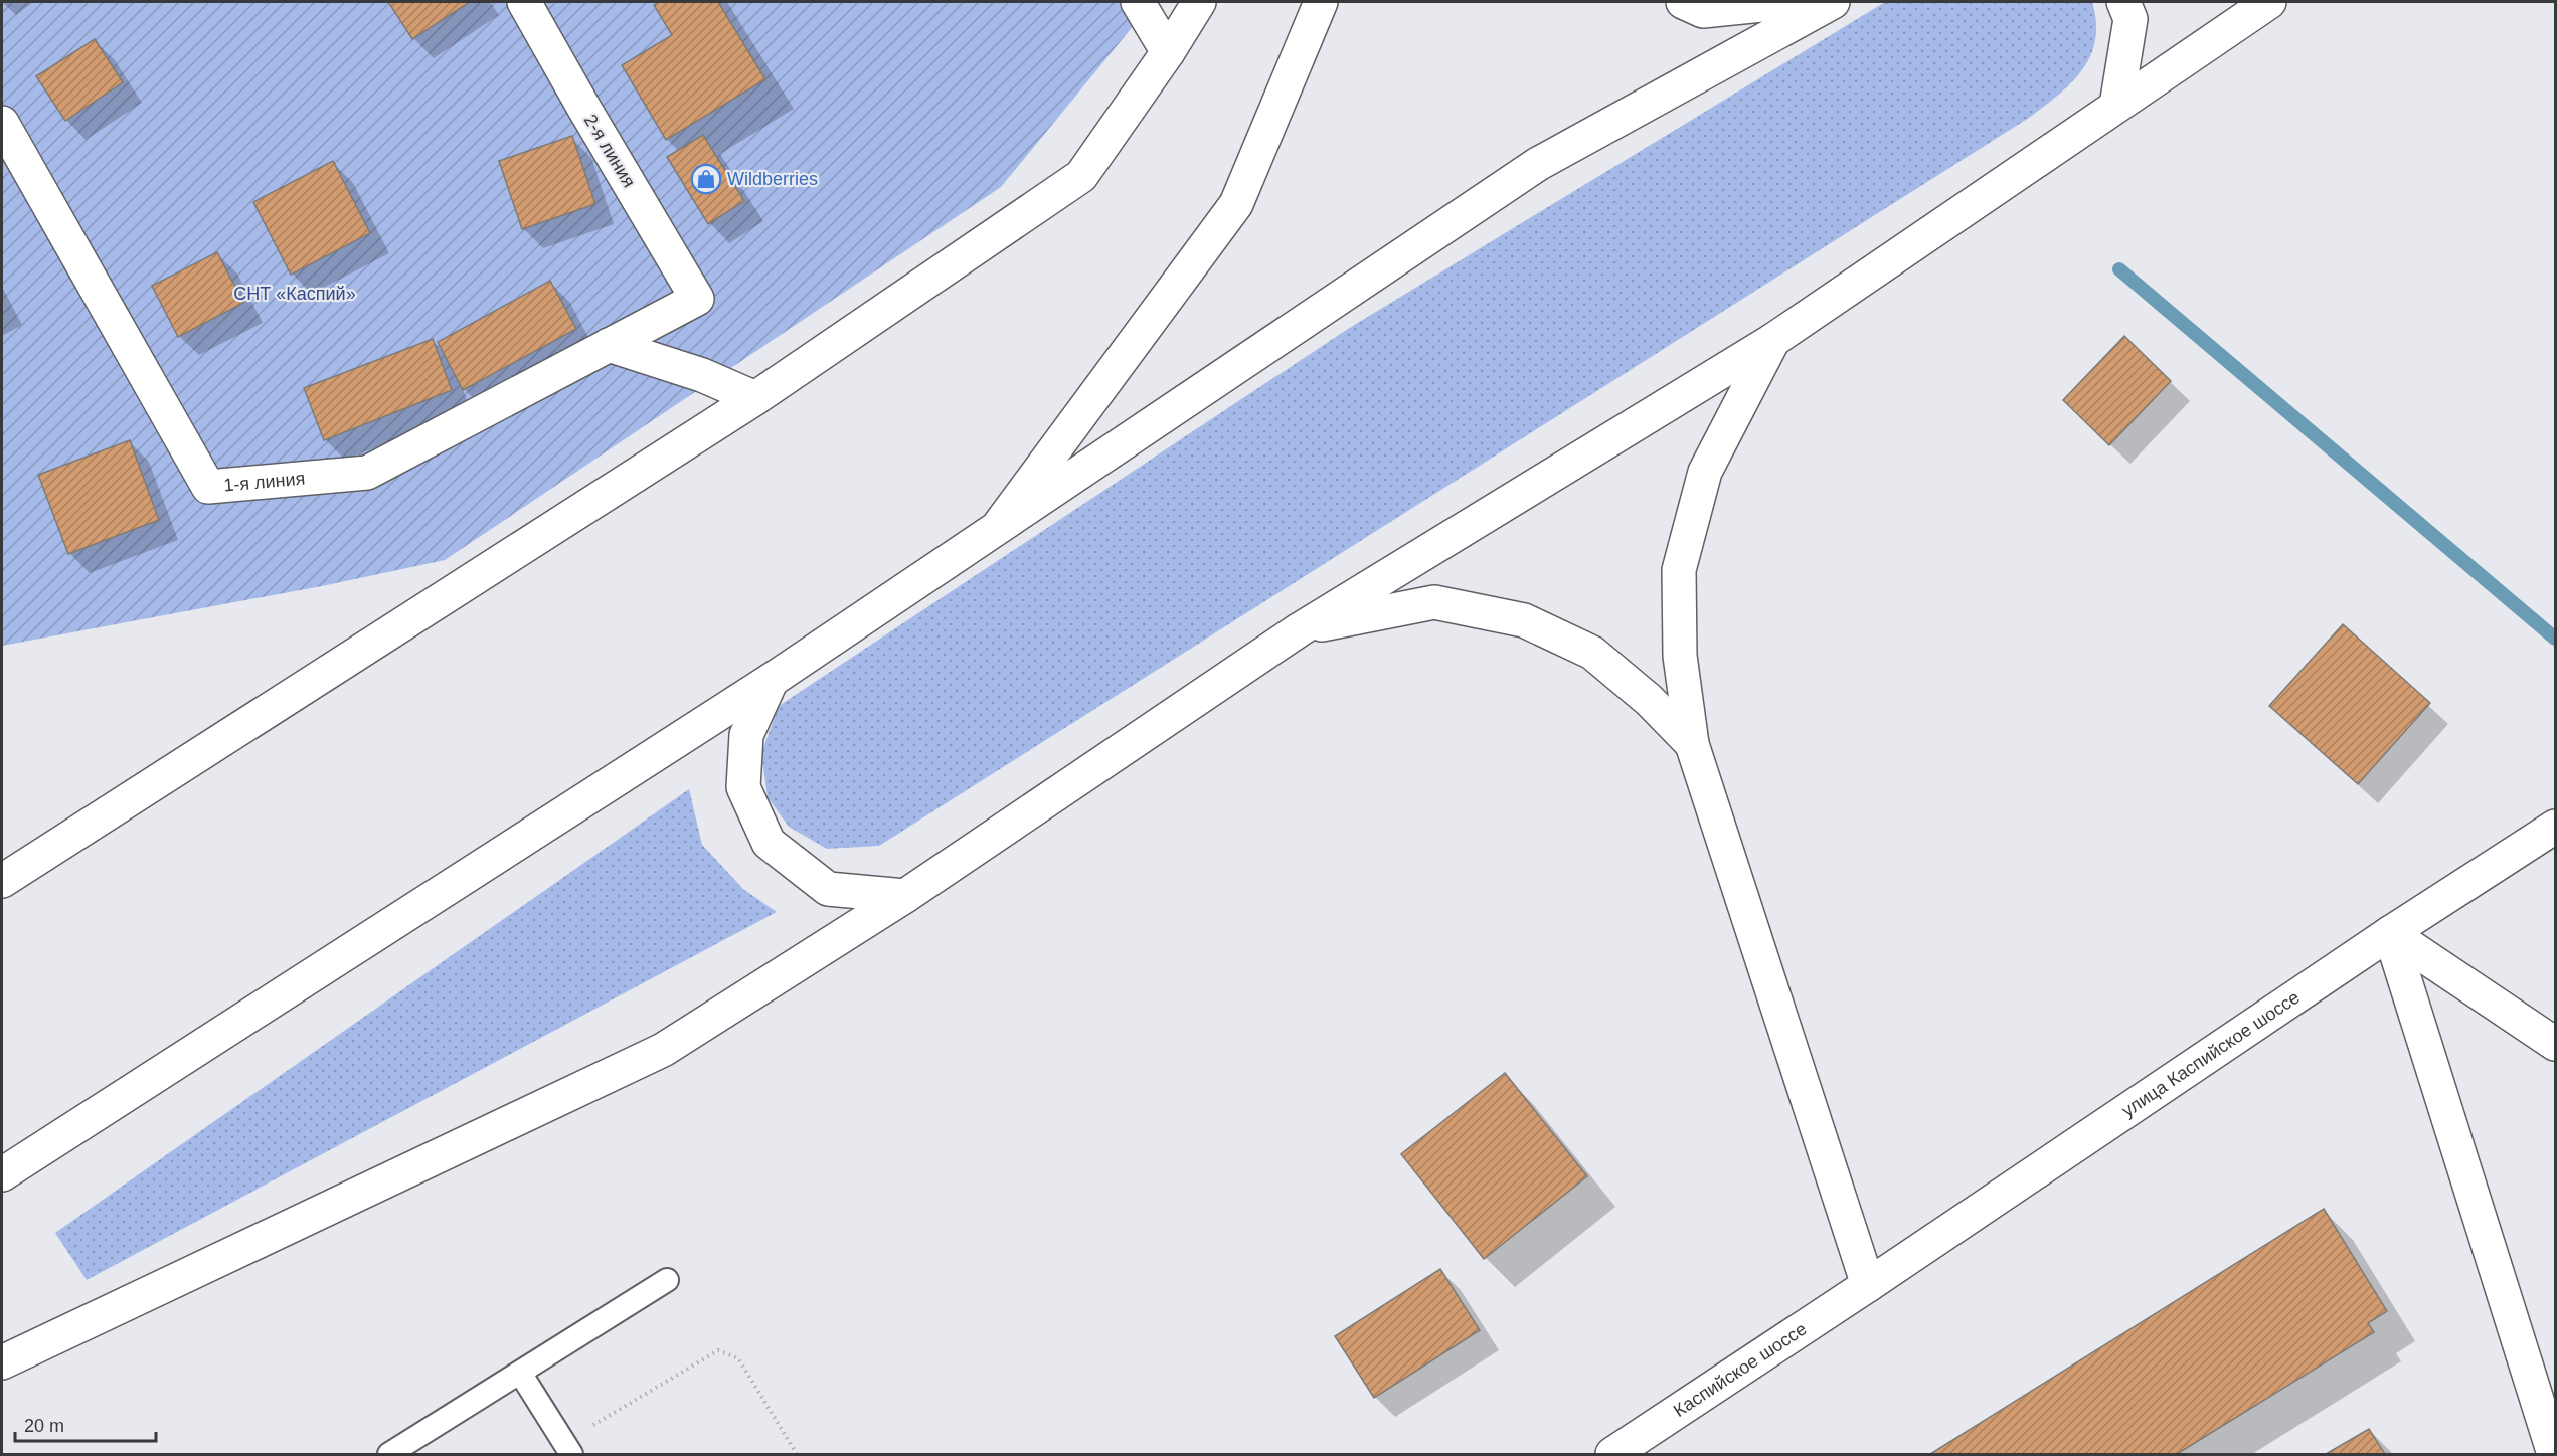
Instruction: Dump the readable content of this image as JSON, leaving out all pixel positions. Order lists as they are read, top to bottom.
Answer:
{
  "streets": {
    "main road": [
      "2-я линия",
      "1-я линия",
      "улица Каспийское шоссе",
      "Каспийское шоссе"
    ]
  },
  "crossings": [
    ["2-я линия", "1-я линия"],
    ["улица Каспийское шоссе", "Каспийское шоссе"]
  ],
  "parks": ["СНТ «Каспий»"],
  "places": {
    "shop": ["Wildberries"]
  },
  "scale_bar": "20 m"
}
